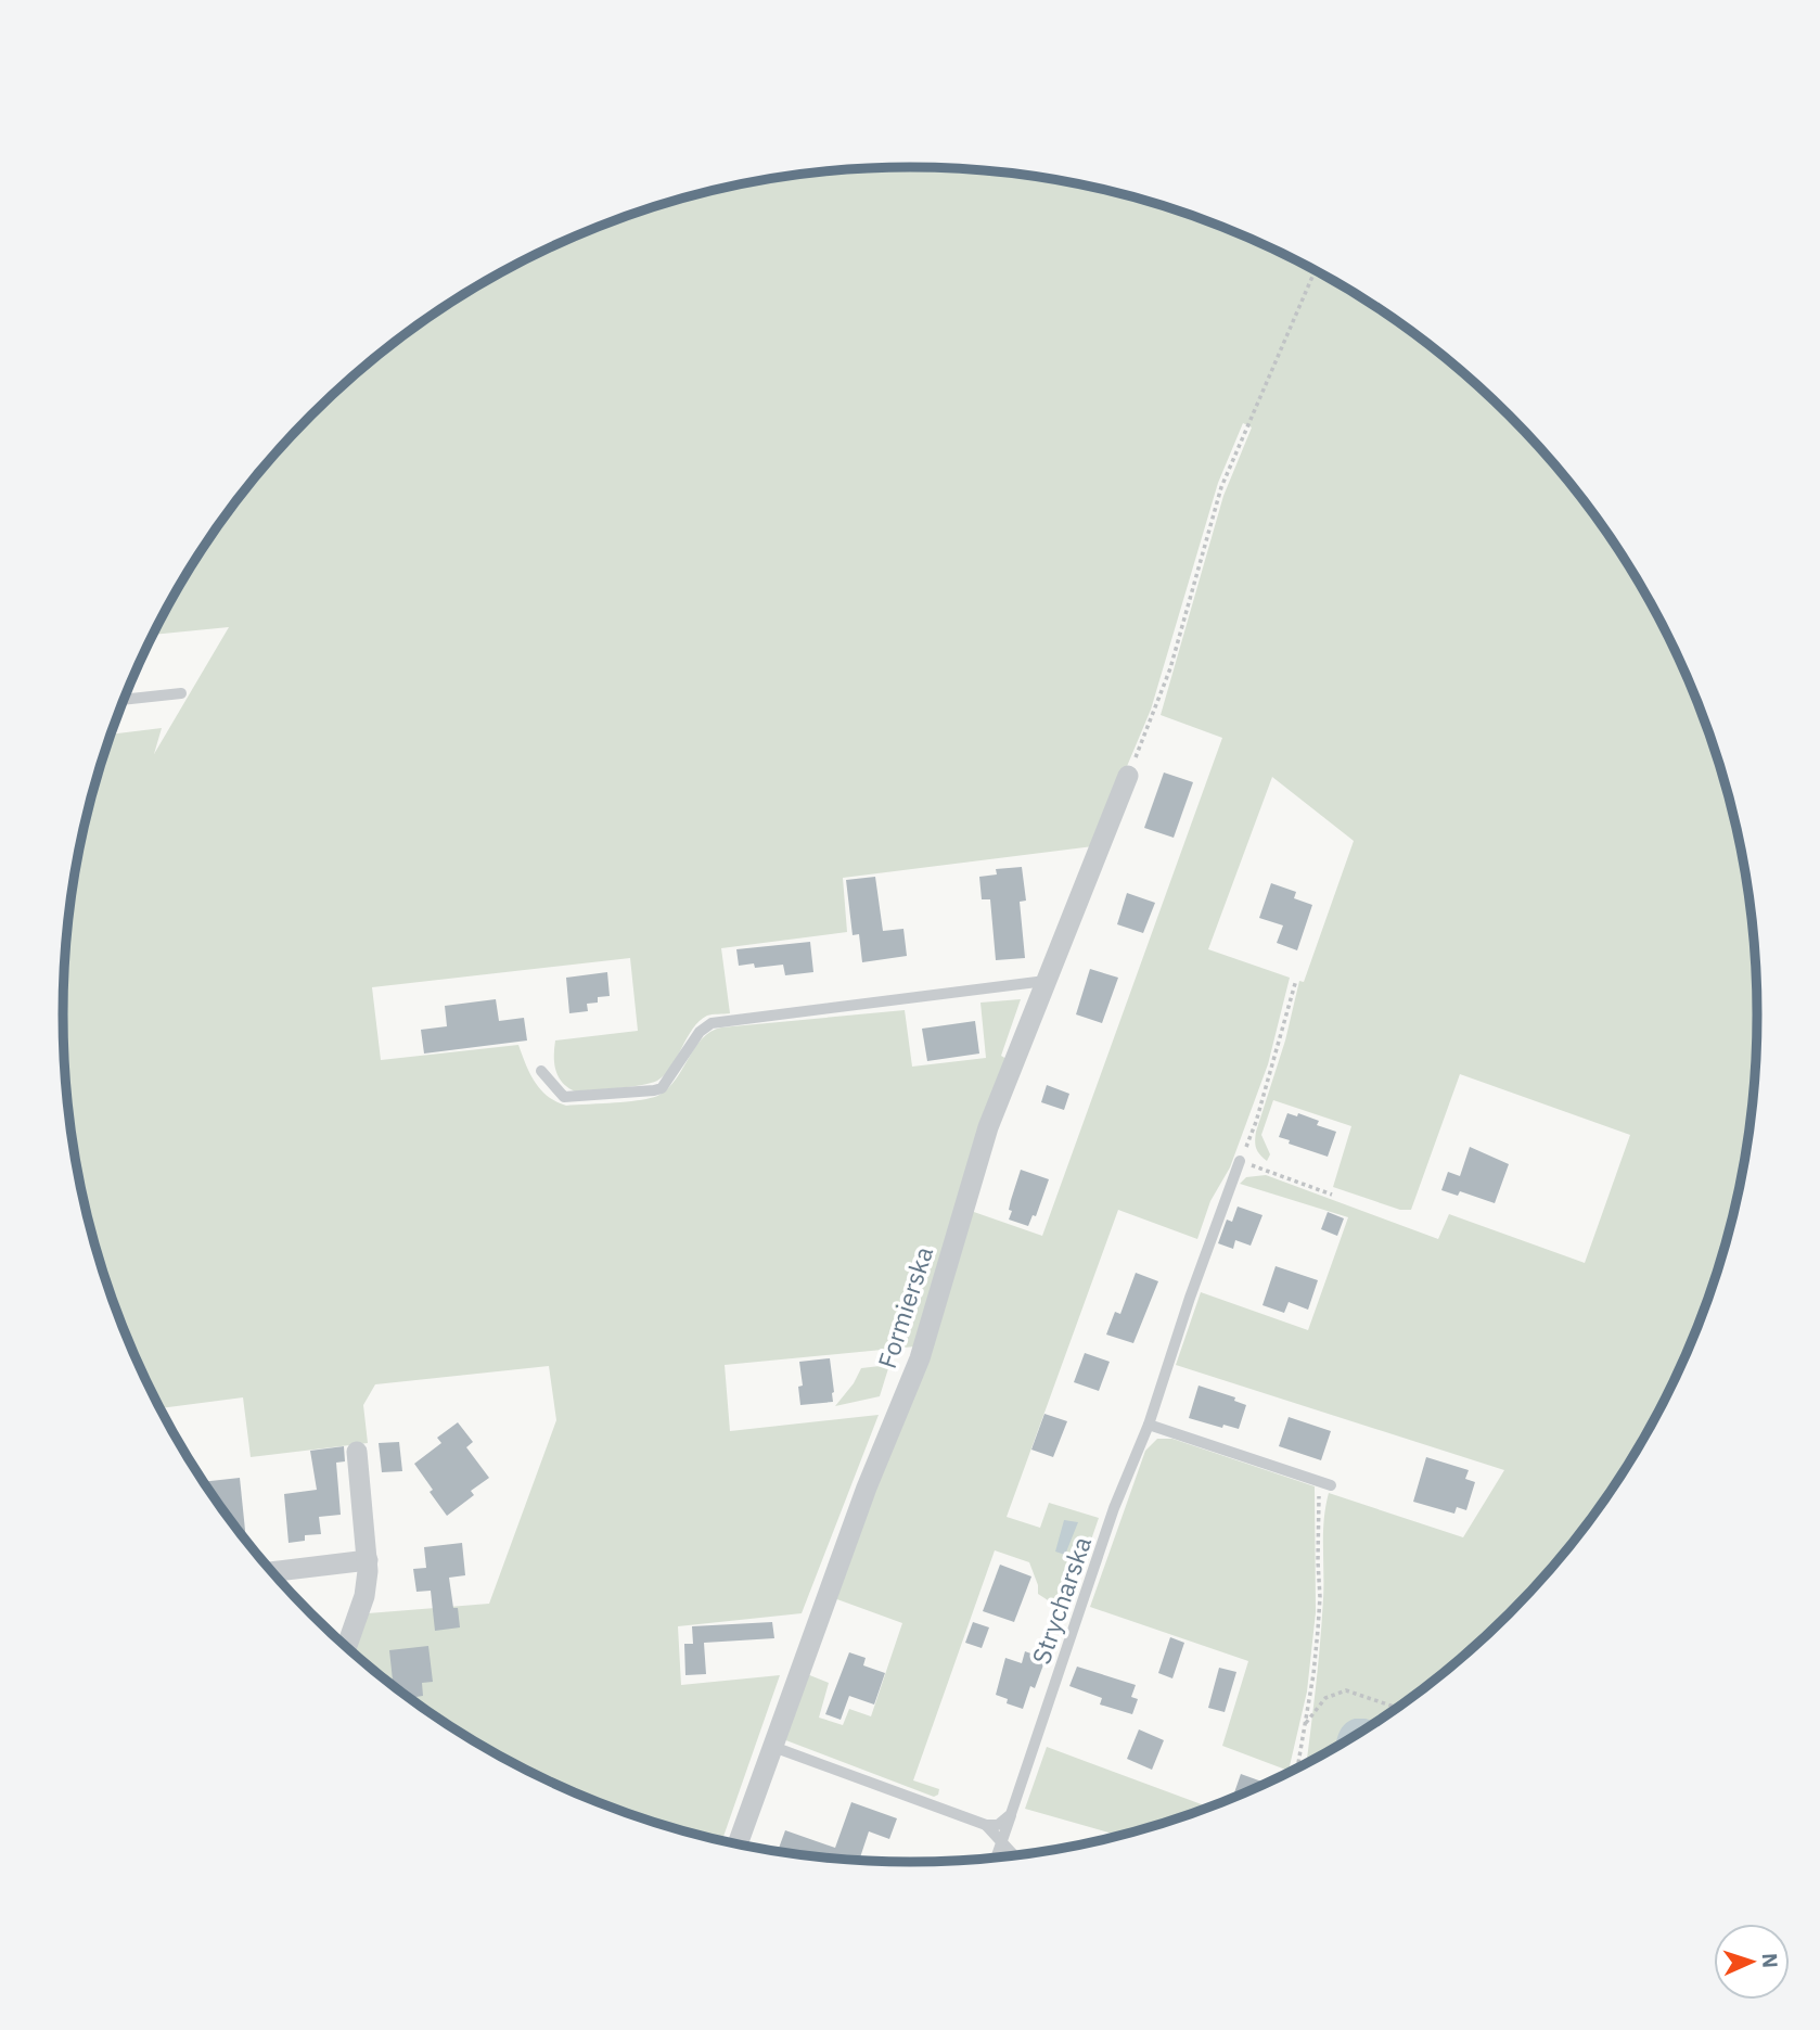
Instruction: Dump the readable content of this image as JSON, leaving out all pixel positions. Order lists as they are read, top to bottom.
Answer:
{
  "streets": {
    "street": ["Formierska"],
    "lane": ["Strycharska"]
  },
  "north": "right"
}
